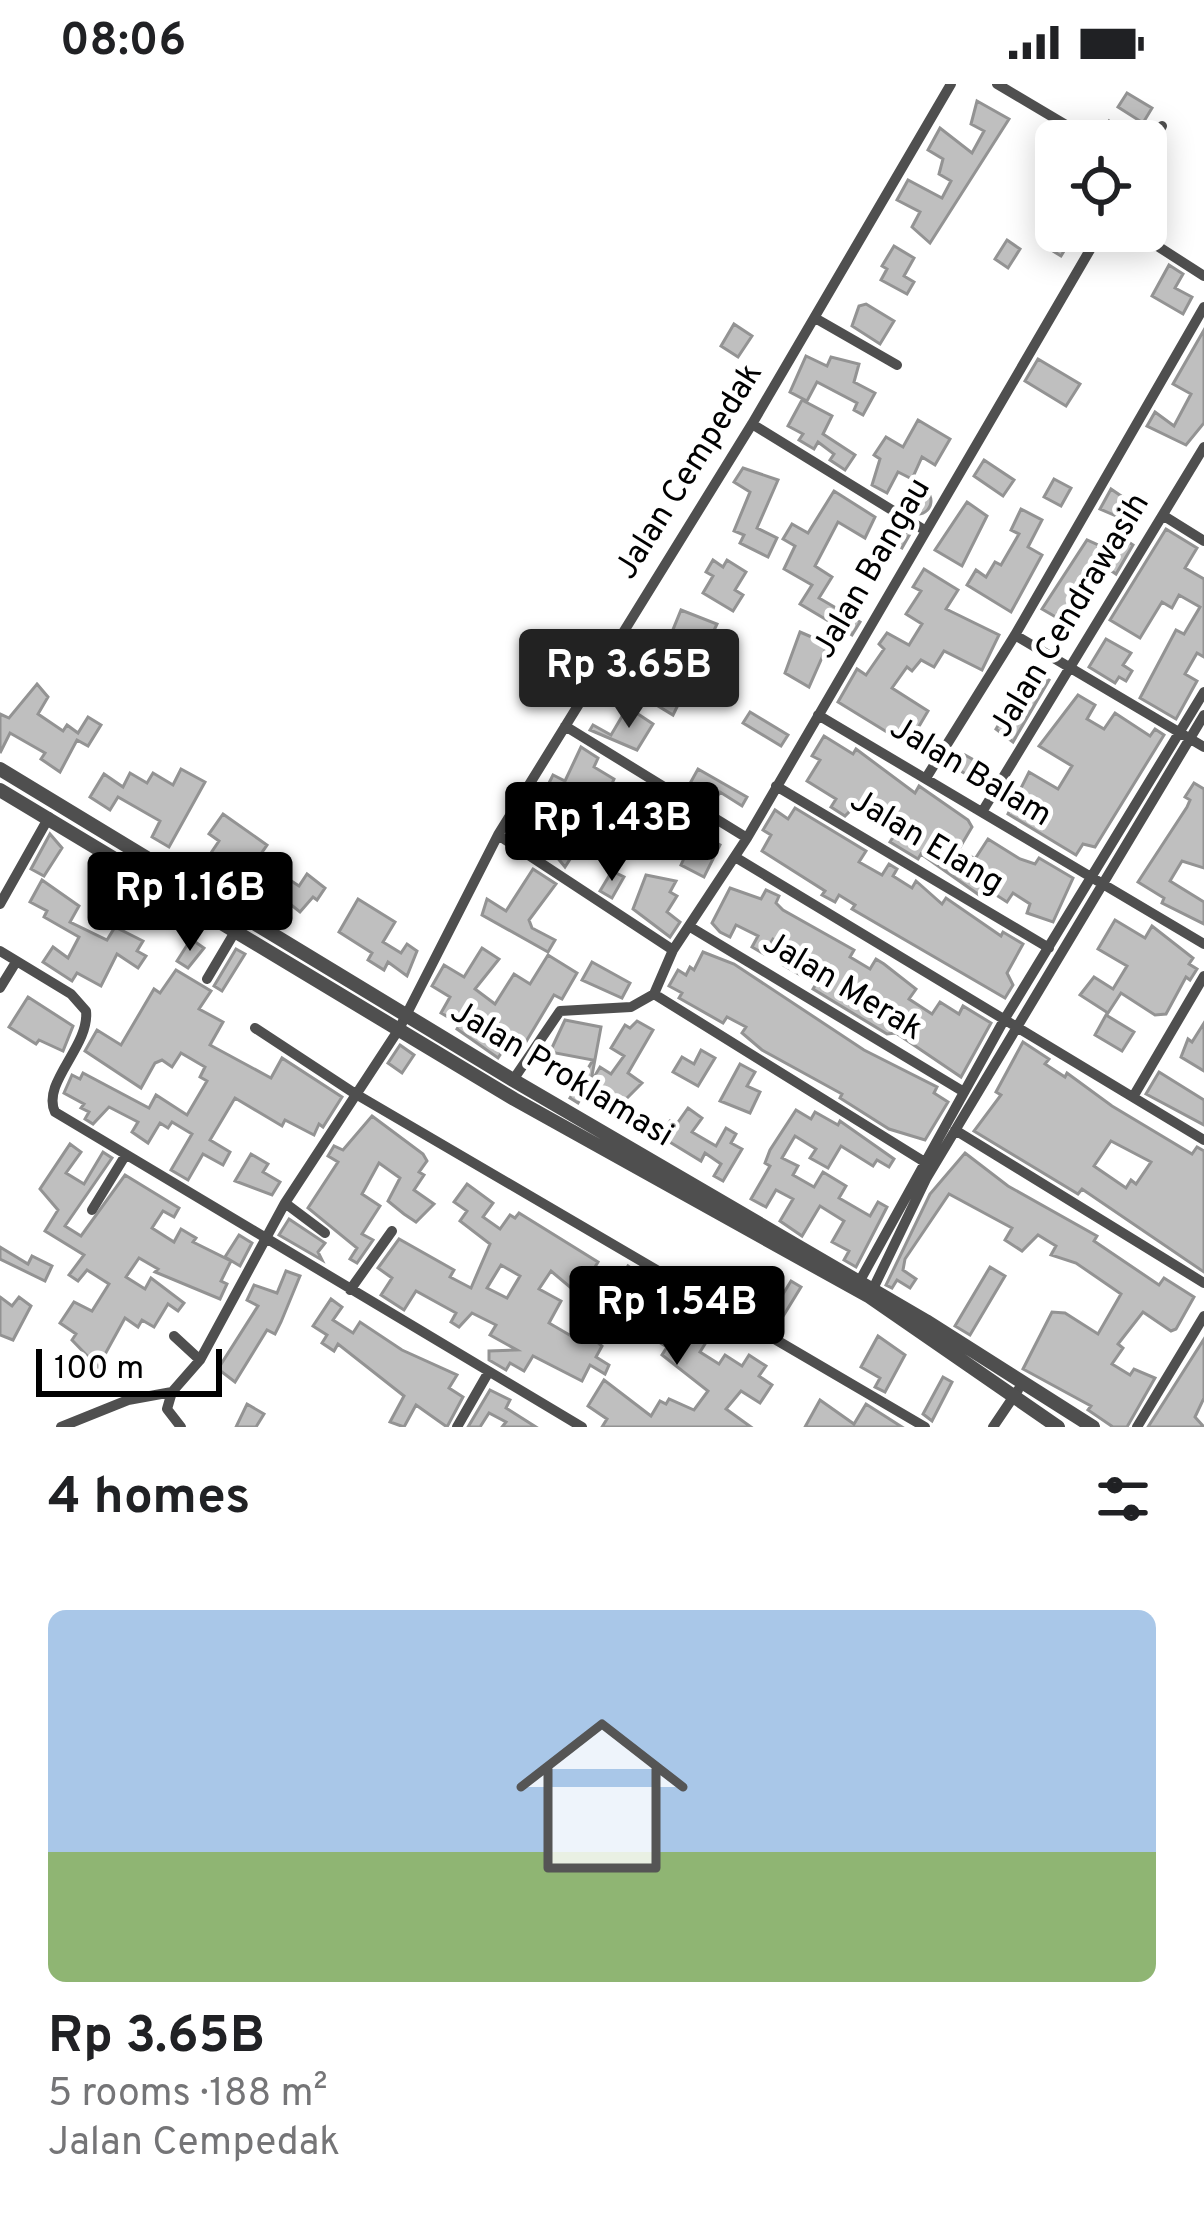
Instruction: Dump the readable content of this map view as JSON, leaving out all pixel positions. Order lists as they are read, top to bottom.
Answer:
{
  "streets": {
    "street": [
      "Jalan Cempedak",
      "Jalan Bangau",
      "Jalan Cendrawasih",
      "Jalan Balam",
      "Jalan Elang",
      "Jalan Merak",
      "Jalan Proklamasi"
    ]
  },
  "crossings": [
    ["Jalan Cempedak", "Jalan Proklamasi"],
    ["Jalan Bangau", "Jalan Balam"],
    ["Jalan Bangau", "Jalan Elang"],
    ["Jalan Bangau", "Jalan Merak"],
    ["Jalan Cendrawasih", "Jalan Balam"]
  ],
  "scale_bar": "100 m",
  "page": {
    "status": "08:06",
    "price": [
      "Rp 3.65B",
      "Rp 1.43B",
      "Rp 1.16B",
      "Rp 1.54B"
    ],
    "scale": "100 m",
    "heading": "4 homes",
    "list": [
      {
        "name": "Rp 3.65B",
        "note": "5 rooms · 188 m² · Jalan Cempedak"
      }
    ]
  }
}
